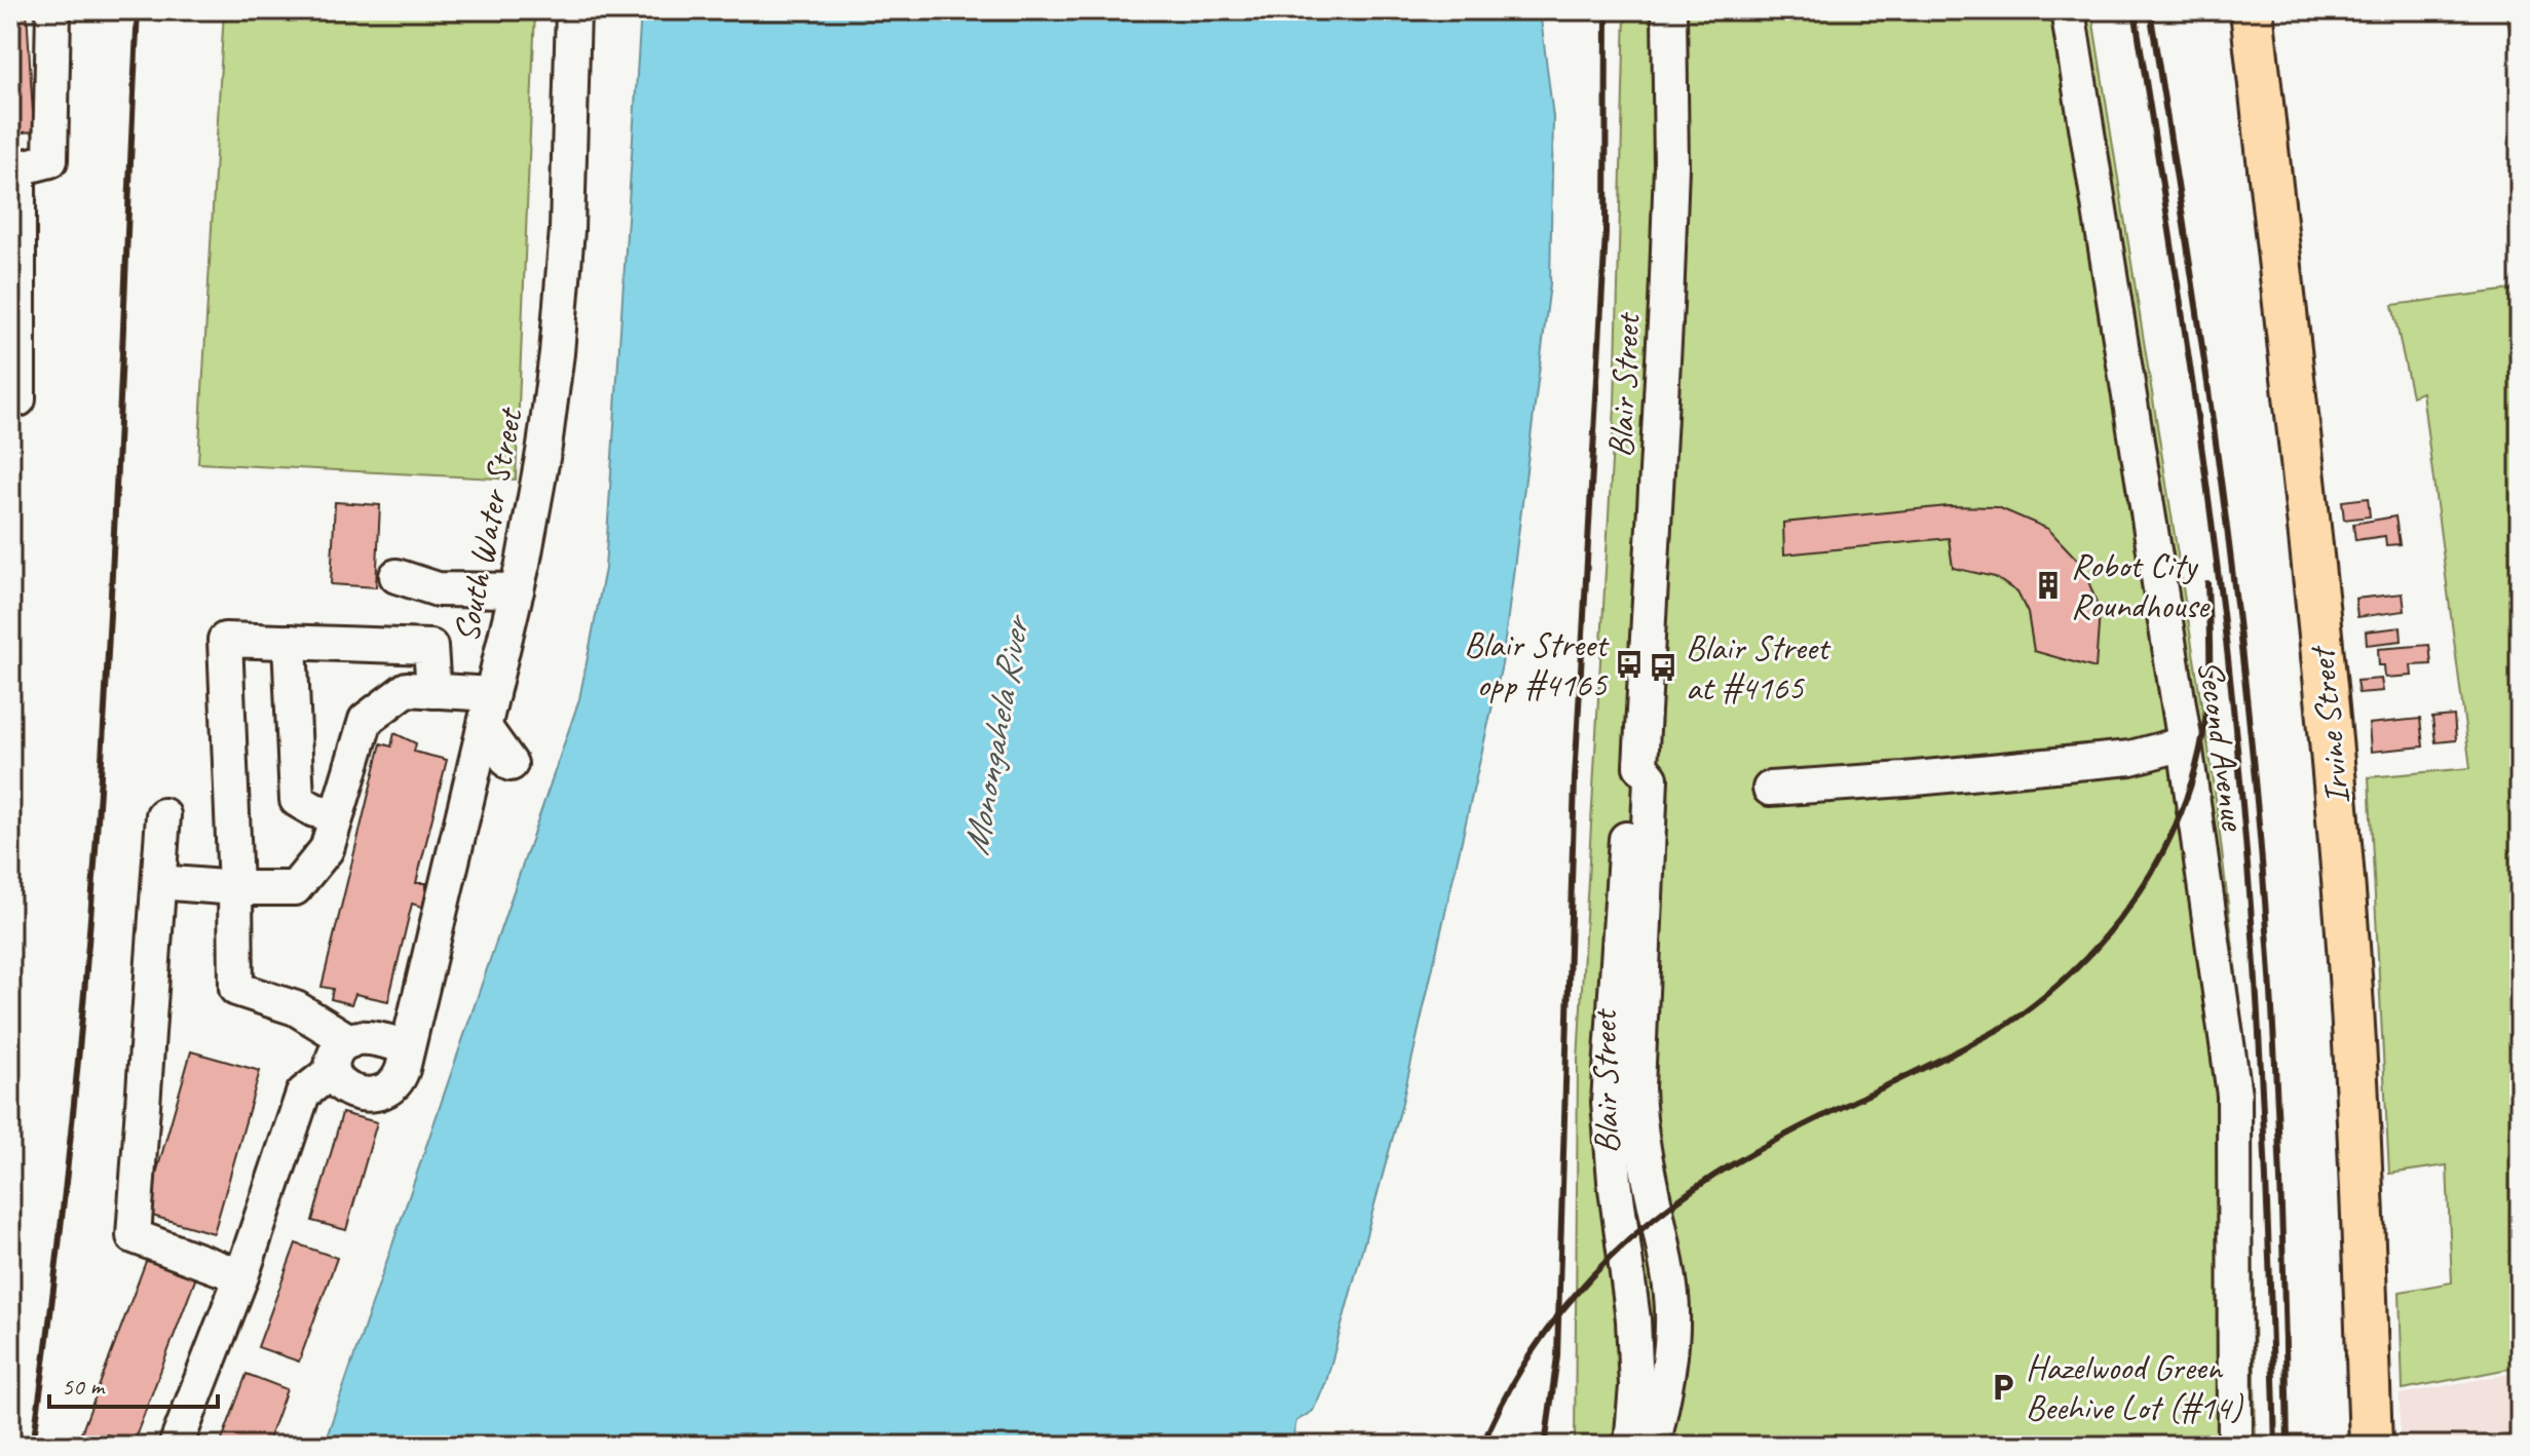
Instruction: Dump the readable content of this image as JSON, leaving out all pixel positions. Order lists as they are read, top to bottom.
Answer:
{
  "streets": {
    "main road": ["Irvine Street"],
    "street": ["Blair Street", "South Water Street", "Second Avenue"]
  },
  "water": ["Monongahela River"],
  "places": {
    "building": ["Robot City Roundhouse"],
    "bus stop": ["Blair Street opp #4165", "Blair Street at #4165"],
    "parking": ["Hazelwood Green Beehive Lot (#14)"]
  },
  "scale_bar": "50 m"
}
